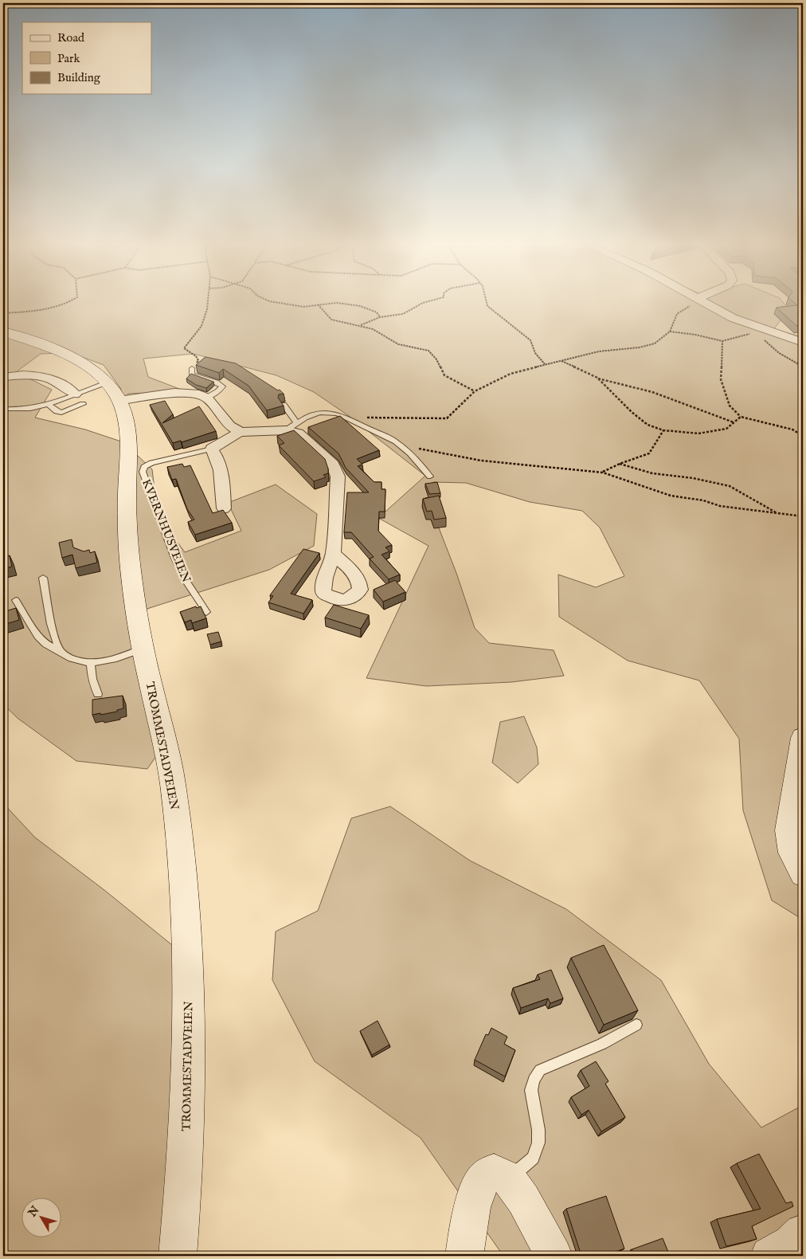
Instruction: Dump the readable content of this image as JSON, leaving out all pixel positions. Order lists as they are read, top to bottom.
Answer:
{
  "streets": {
    "main road": ["TROMMESTADVEIEN"],
    "street": ["KVERNHUSVEIEN"]
  },
  "legend": ["Road", "Park", "Building"],
  "north": "top left"
}
